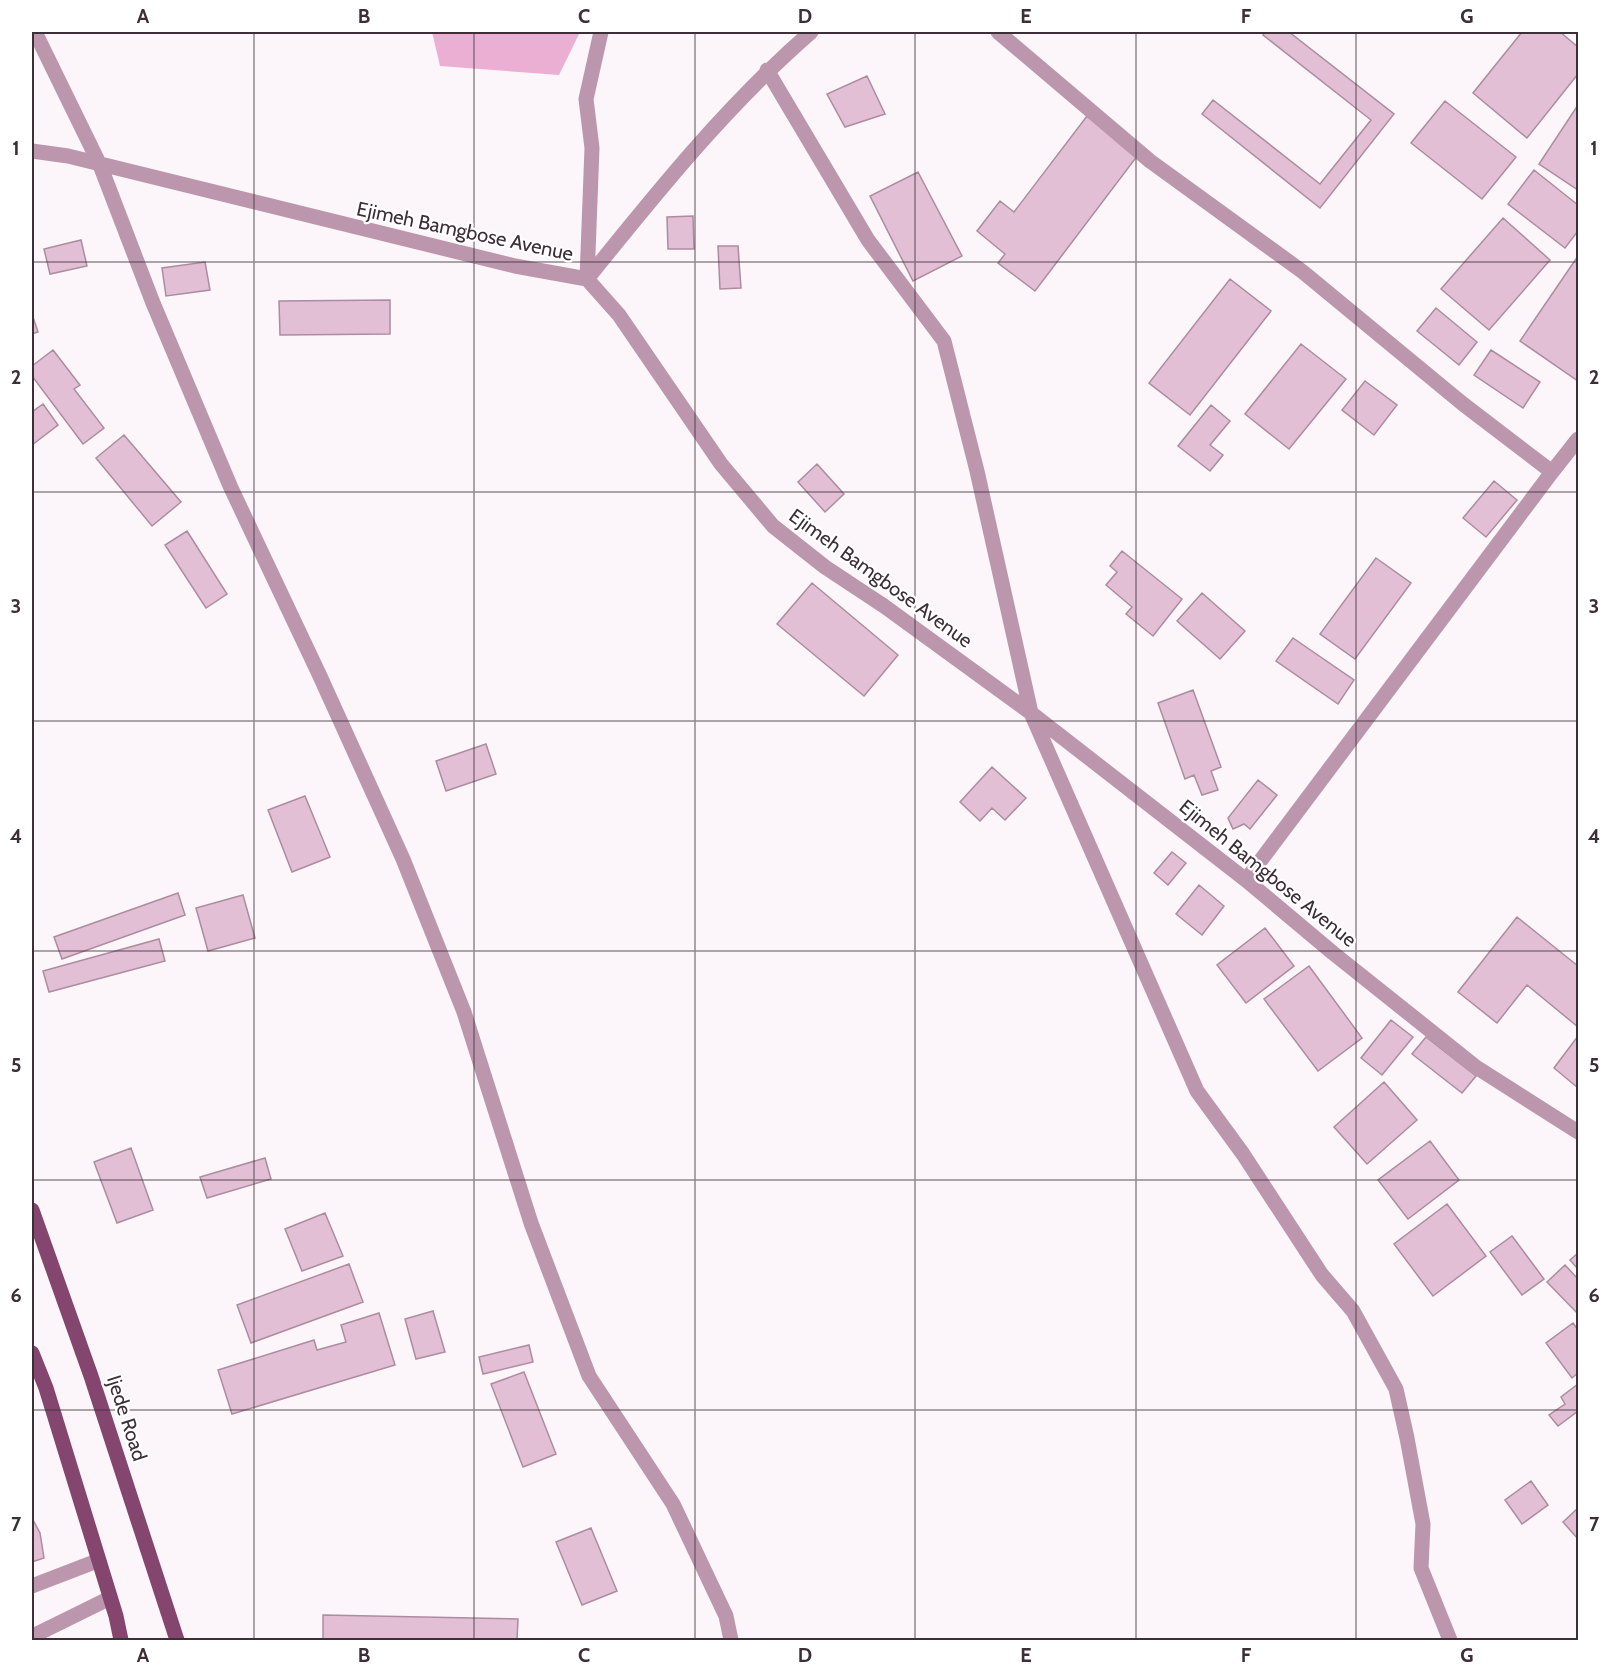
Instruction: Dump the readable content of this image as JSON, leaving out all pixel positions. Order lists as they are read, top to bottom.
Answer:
{
  "streets": {
    "main road": ["Ijede Road"],
    "street": ["Ejimeh Bamgbose Avenue"]
  },
  "grid": {
    "columns": [
      "A",
      "B",
      "C",
      "D",
      "E",
      "F",
      "G"
    ],
    "rows": [
      "1",
      "2",
      "3",
      "4",
      "5",
      "6",
      "7"
    ]
  }
}
